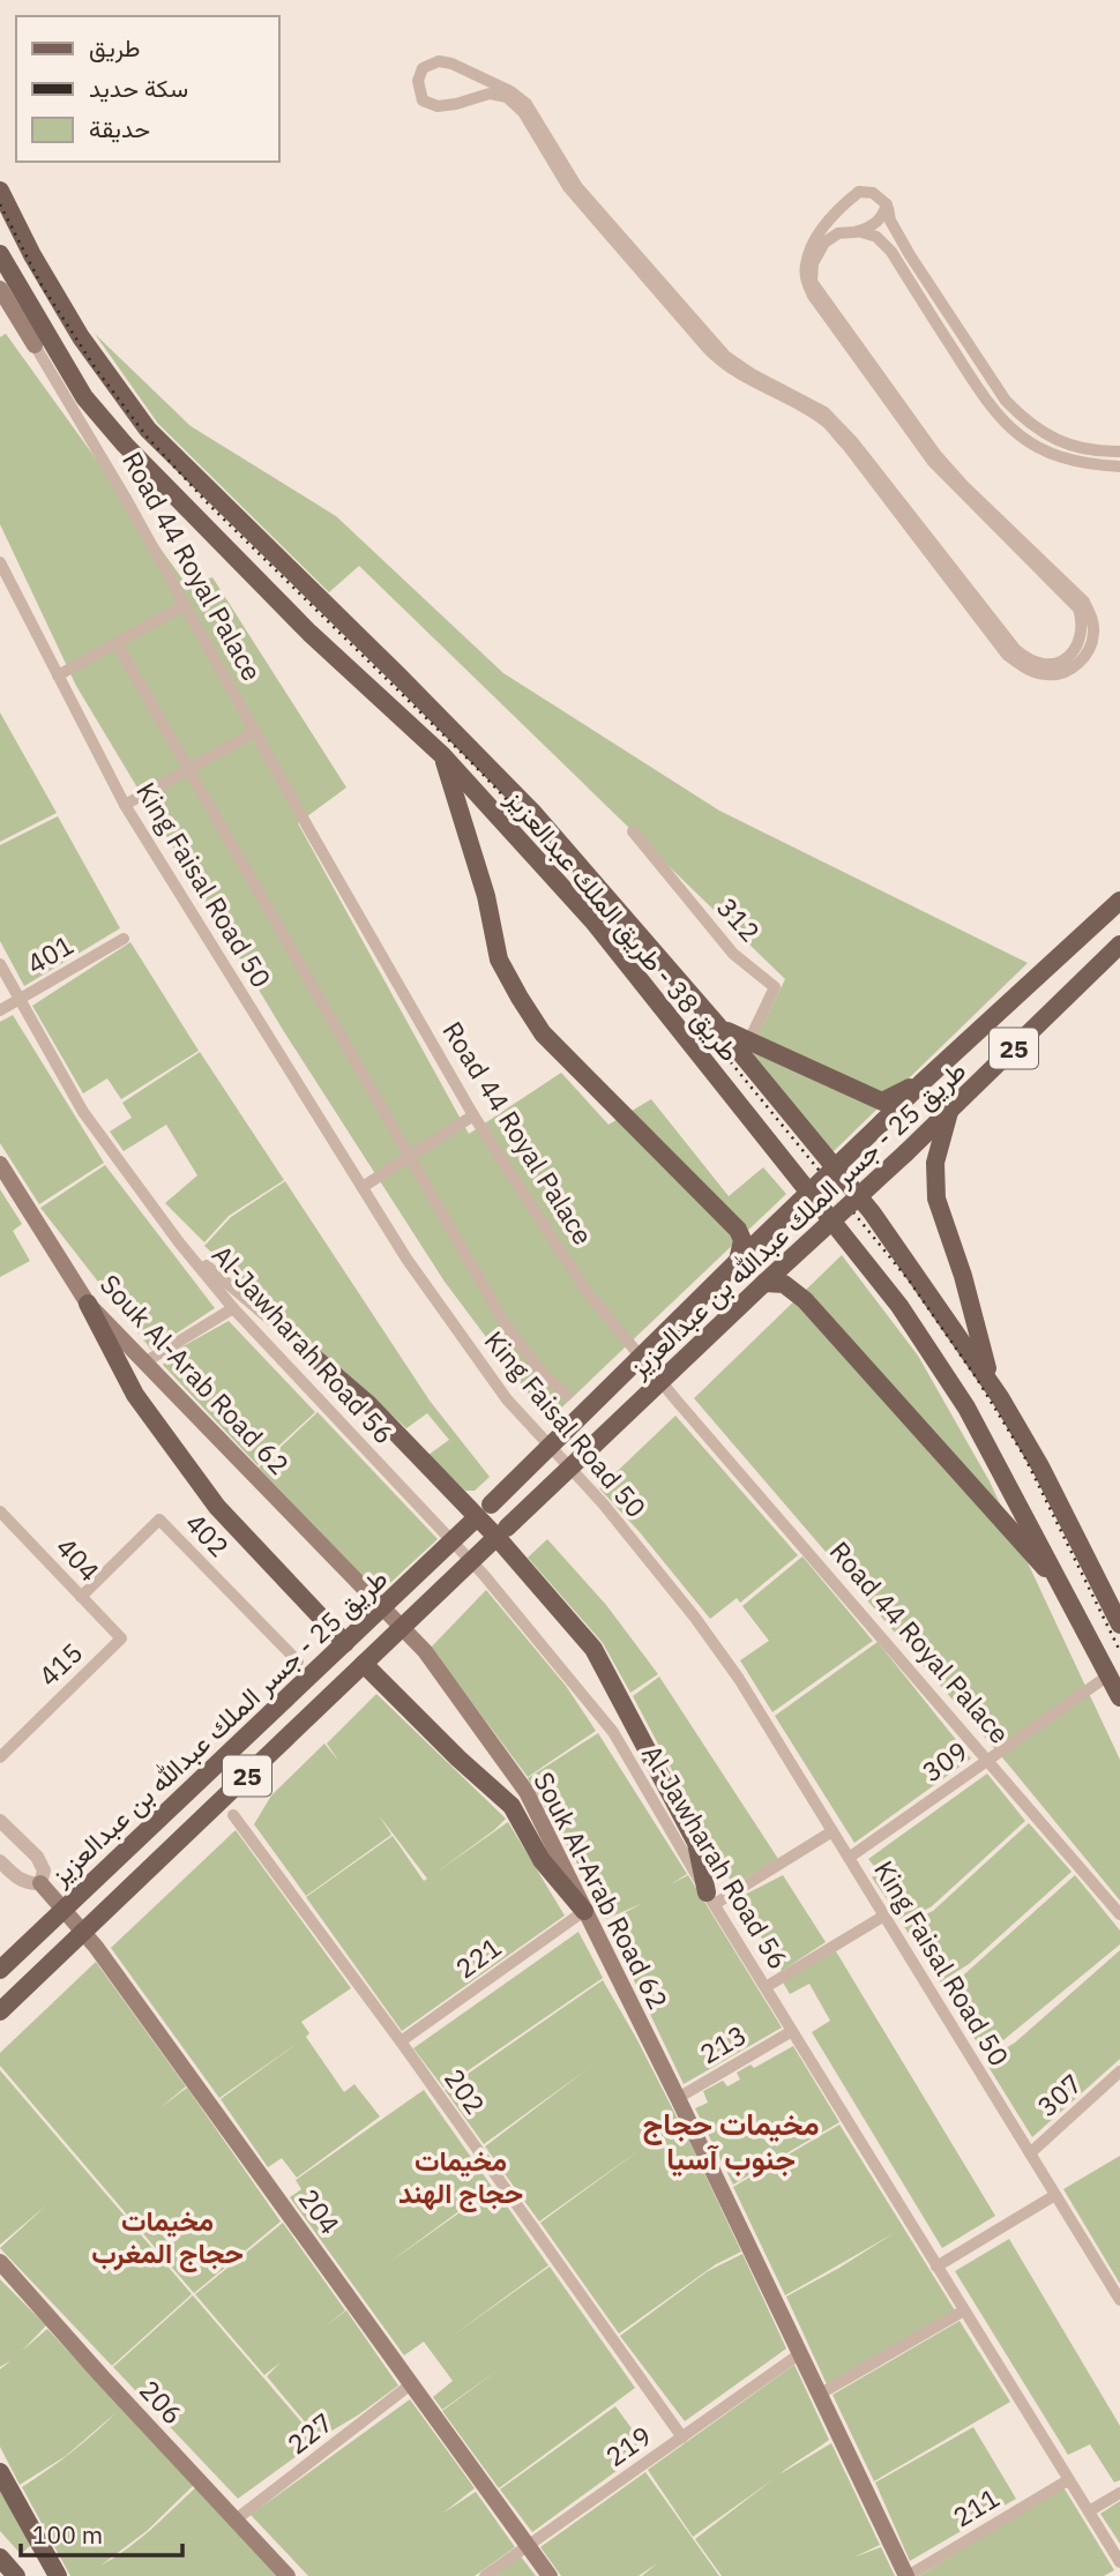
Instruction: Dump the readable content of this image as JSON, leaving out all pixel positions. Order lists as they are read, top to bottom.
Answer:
{
  "streets": {
    "main road": [
      "Road 44 Royal Palace",
      "طريق 38 - طريق الملك عبدالعزيز",
      "25",
      "طريق 25 - جسر الملك عبدالله بن عبدالعزيز",
      "Souk Al-Arab Road 62",
      "204",
      "206"
    ],
    "street": [
      "King Faisal Road 50",
      "312",
      "401",
      "Al-Jawharah Road 56",
      "402",
      "404",
      "415",
      "309",
      "221",
      "213",
      "202",
      "307",
      "227",
      "219",
      "211"
    ]
  },
  "crossings": [
    ["Road 44 Royal Palace", "309"],
    ["King Faisal Road 50", "309"],
    ["King Faisal Road 50", "307"],
    ["طريق 38 - طريق الملك عبدالعزيز", "309"],
    ["401", "Al-Jawharah Road 56"],
    ["Al-Jawharah Road 56", "213"],
    ["Al-Jawharah Road 56", "211"],
    ["Souk Al-Arab Road 62", "221"],
    ["Souk Al-Arab Road 62", "213"],
    ["Souk Al-Arab Road 62", "219"],
    ["Souk Al-Arab Road 62", "211"],
    ["402", "404"],
    ["404", "415"],
    ["221", "202"],
    ["202", "219"],
    ["204", "227"],
    ["204", "219"],
    ["206", "227"]
  ],
  "districts": ["مخيمات حجاج جنوب آسيا", "مخيمات حجاج الهند", "مخيمات حجاج المغرب"],
  "legend": ["طريق", "سكة حديد", "حديقة"],
  "scale_bar": "100 m"
}
